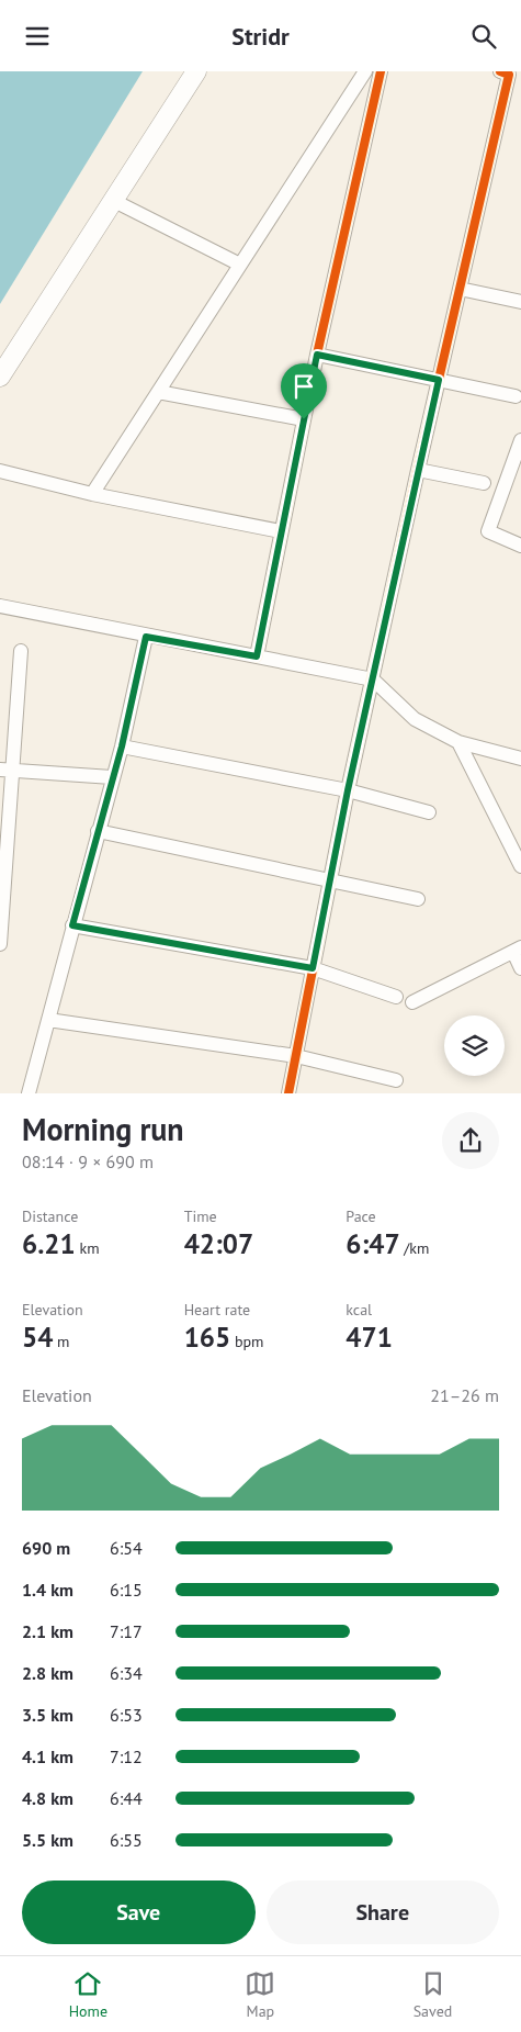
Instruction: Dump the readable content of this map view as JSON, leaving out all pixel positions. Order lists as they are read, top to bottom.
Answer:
{
  "page": {
    "header": "Stridr",
    "heading": ["Morning run", "08:14 · 9 × 690 m"],
    "stats": [
      ["Distance", "6.21 km"],
      ["Time", "42:07"],
      ["Pace", "6:47 /km"],
      ["Elevation", "54 m"],
      ["Heart rate", "165 bpm"],
      ["kcal", "471"]
    ],
    "chart": ["Elevation", "21–26 m"],
    "list": [
      {
        "name": "690 m",
        "note": "6:54"
      },
      {
        "name": "1.4 km",
        "note": "6:15"
      },
      {
        "name": "2.1 km",
        "note": "7:17"
      },
      {
        "name": "2.8 km",
        "note": "6:34"
      },
      {
        "name": "3.5 km",
        "note": "6:53"
      },
      {
        "name": "4.1 km",
        "note": "7:12"
      },
      {
        "name": "4.8 km",
        "note": "6:44"
      },
      {
        "name": "5.5 km",
        "note": "6:55"
      }
    ],
    "buttons": ["Save", "Share"],
    "tabs": ["Home", "Map", "Saved"]
  }
}
